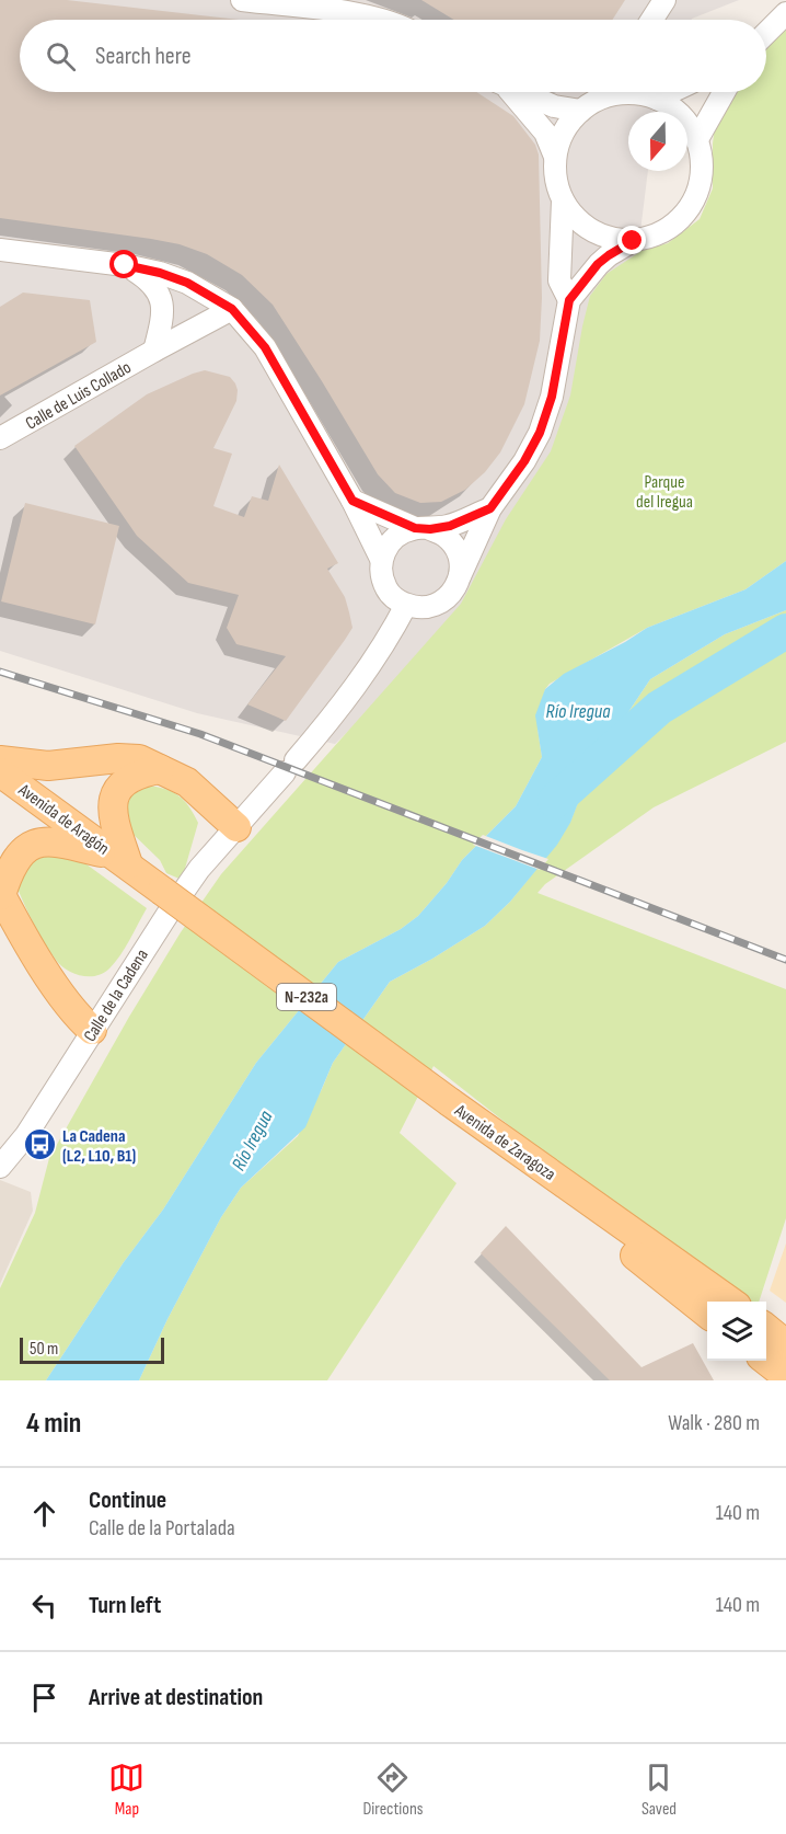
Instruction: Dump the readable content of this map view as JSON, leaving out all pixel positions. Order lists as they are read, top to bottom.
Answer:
{
  "streets": {
    "main road": ["Avenida de Aragón", "N-232a", "Avenida de Zaragoza"],
    "street": ["Calle de Luis Collado", "Calle de la Cadena"]
  },
  "crossings": [
    ["Avenida de Aragón", "N-232a"],
    ["N-232a", "Avenida de Zaragoza"]
  ],
  "water": ["Río Iregua"],
  "parks": ["Parque del Iregua"],
  "places": {
    "bus stop": ["La Cadena (L2, L10, B1)"]
  },
  "scale_bar": "50 m",
  "north": "bottom",
  "page": {
    "search": "Search here",
    "scale": "50 m",
    "heading": ["4 min", "Walk · 280 m"],
    "list": [
      ["Continue", "Calle de la Portalada", "140 m"],
      ["Turn left", "140 m"],
      "Arrive at destination"
    ],
    "nav": ["Map", "Directions", "Saved"]
  }
}
